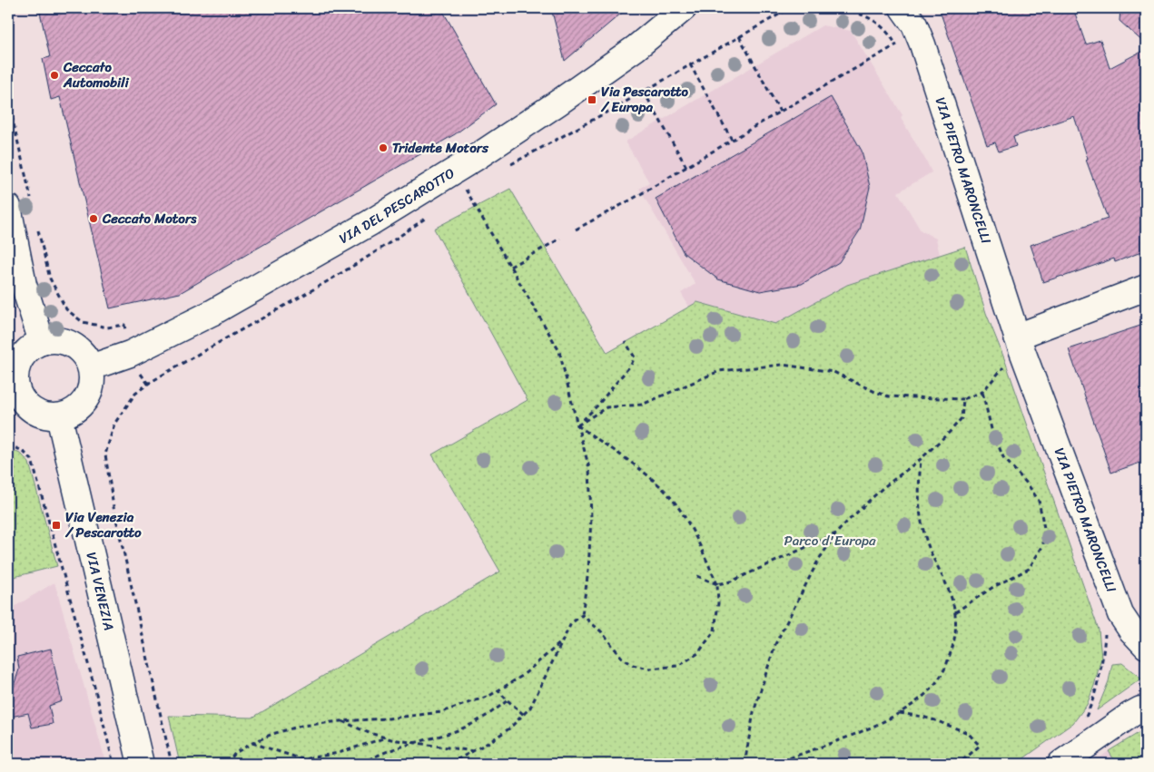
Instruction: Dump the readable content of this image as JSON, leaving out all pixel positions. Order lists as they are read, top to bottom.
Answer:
{
  "streets": {
    "street": ["VIA PIETRO MARONCELLI", "VIA DEL PESCAROTTO", "VIA VENEZIA"]
  },
  "crossings": [
    ["VIA DEL PESCAROTTO", "VIA VENEZIA"]
  ],
  "parks": ["Parco d'Europa"],
  "places": {
    "other": ["Ceccato Automobili", "Tridente Motors", "Ceccato Motors"],
    "transit": ["Via Pescarotto / Europa", "Via Venezia / Pescarotto"]
  }
}
